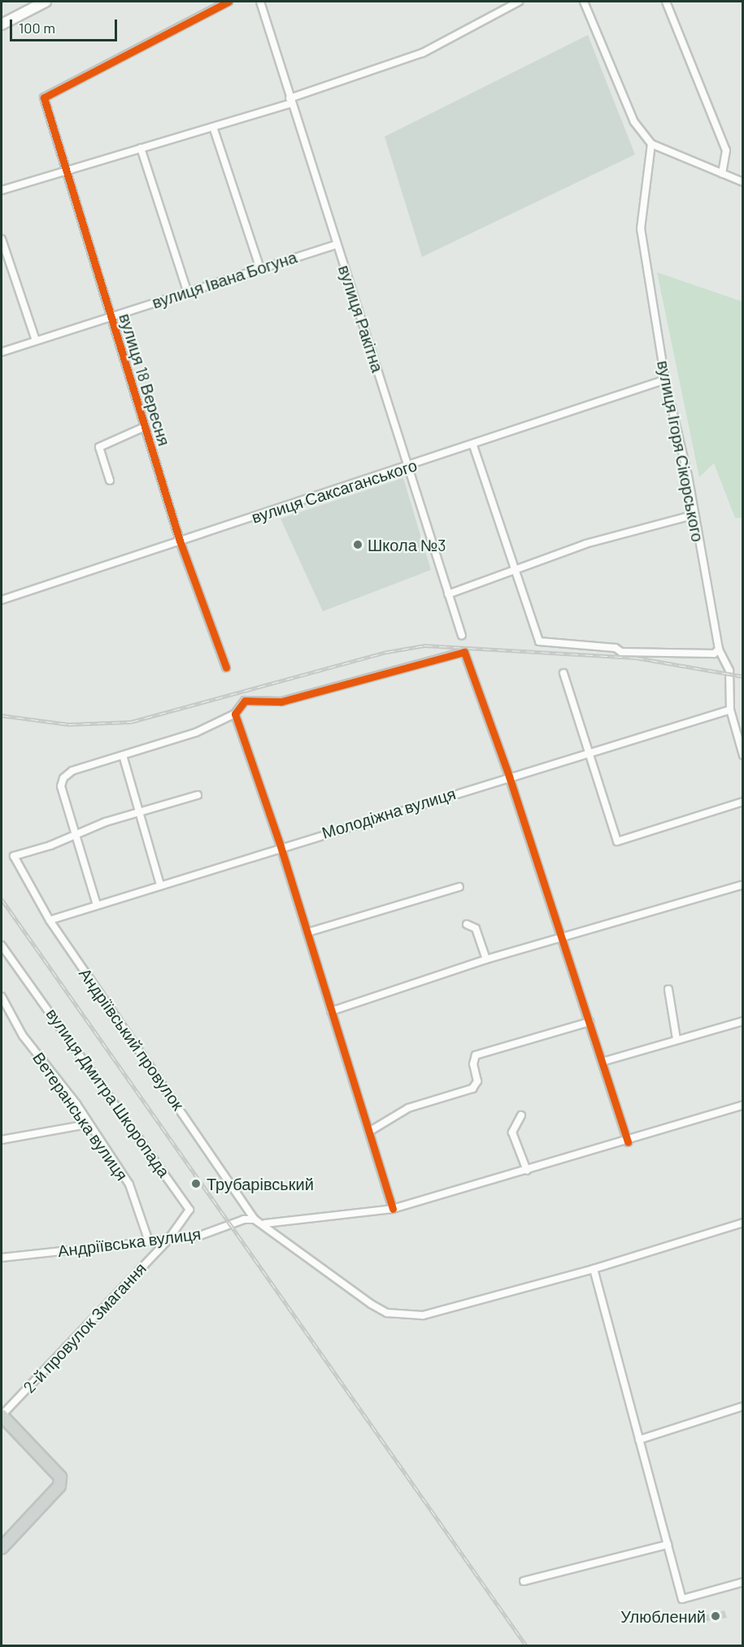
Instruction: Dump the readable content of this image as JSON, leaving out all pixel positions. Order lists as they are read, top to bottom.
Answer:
{
  "streets": {
    "street": [
      "вулиця Івана Богуна",
      "вулиця Ракітна",
      "вулиця 18 Вересня",
      "вулиця Ігоря Сікорського",
      "вулиця Саксаганського",
      "Молодіжна вулиця",
      "Андріївський провулок",
      "вулиця Дмитра Шкоропада",
      "Ветеранська вулиця",
      "Андріївська вулиця",
      "2-й провулок Змагання"
    ]
  },
  "crossings": [
    ["вулиця Івана Богуна", "вулиця Ракітна"],
    ["вулиця Івана Богуна", "вулиця 18 Вересня"],
    ["вулиця Ракітна", "вулиця Саксаганського"],
    ["вулиця 18 Вересня", "вулиця Саксаганського"],
    ["вулиця Ігоря Сікорського", "вулиця Саксаганського"],
    ["вулиця Ігоря Сікорського", "Молодіжна вулиця"],
    ["Молодіжна вулиця", "Андріївський провулок"],
    ["Андріївський провулок", "Андріївська вулиця"],
    ["вулиця Дмитра Шкоропада", "Андріївська вулиця"],
    ["вулиця Дмитра Шкоропада", "2-й провулок Змагання"],
    ["Ветеранська вулиця", "Андріївська вулиця"],
    ["Андріївська вулиця", "2-й провулок Змагання"]
  ],
  "places": ["Школа №3", "Трубарівський", "Улюблений"],
  "scale_bar": "100 m"
}
